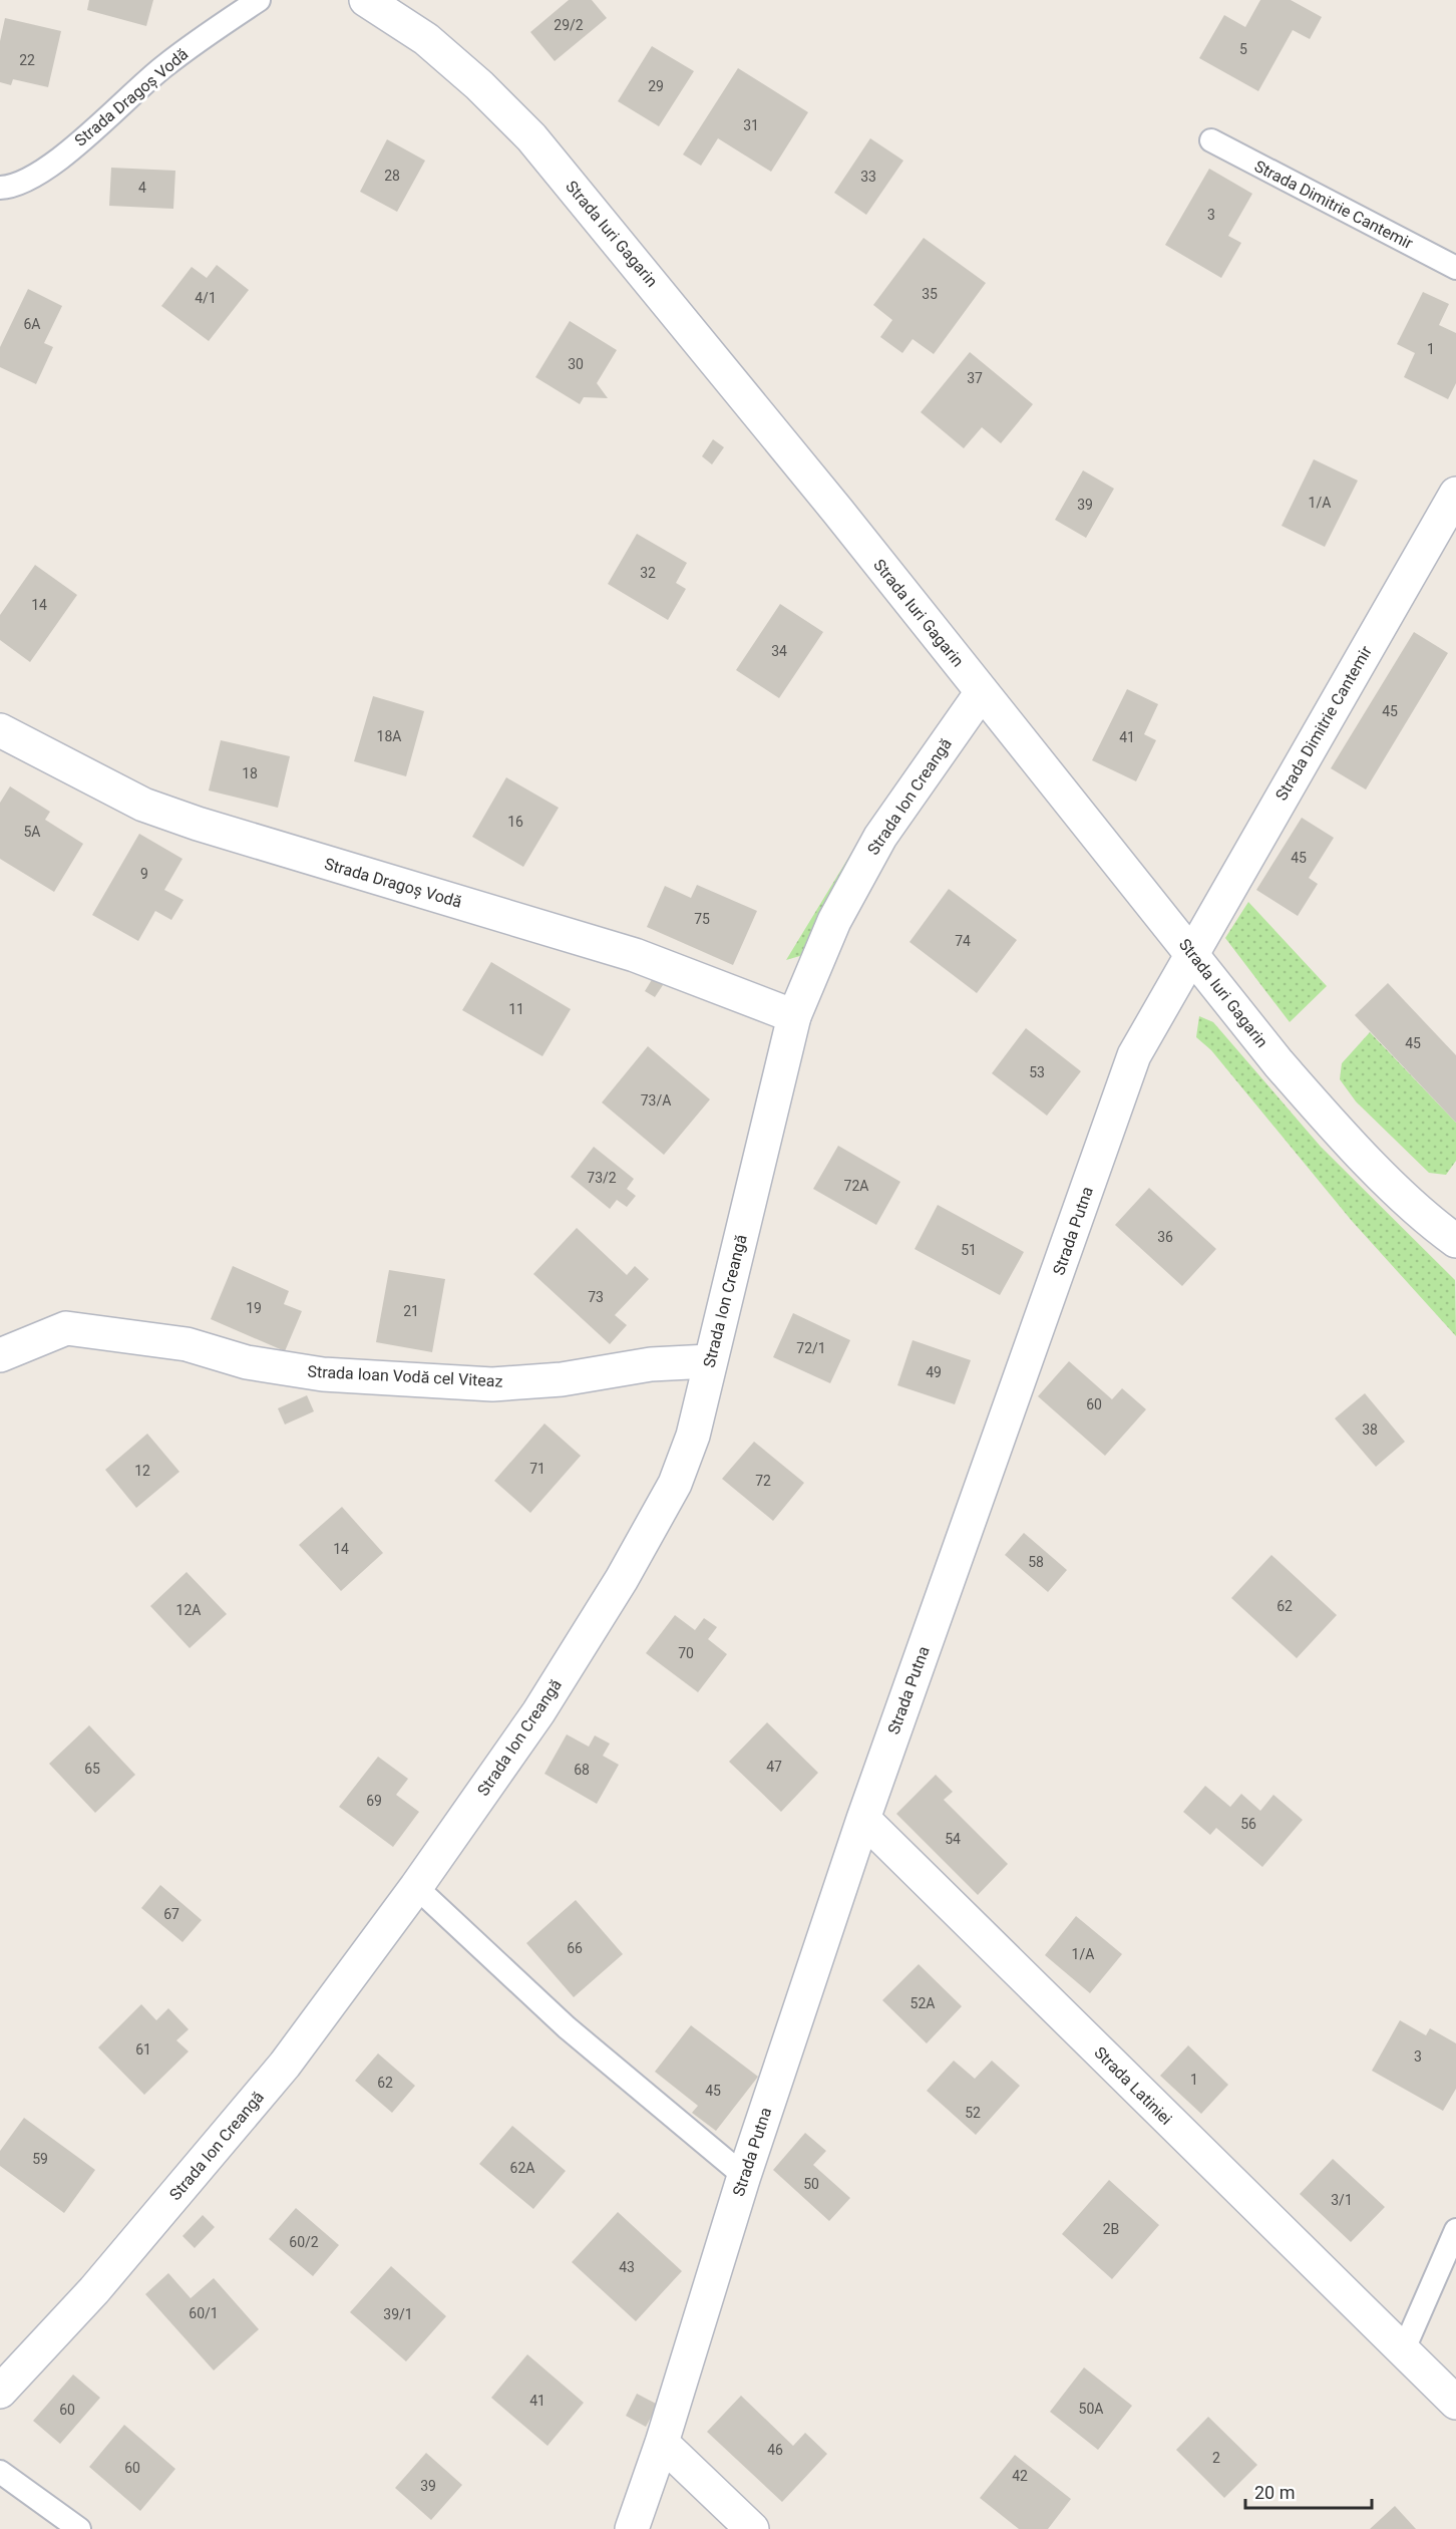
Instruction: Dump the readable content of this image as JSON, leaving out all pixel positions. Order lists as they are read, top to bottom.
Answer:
{
  "streets": {
    "street": [
      "Strada Dragoș Vodă",
      "Strada Dimitrie Cantemir",
      "Strada Iuri Gagarin",
      "Strada Ion Creangă",
      "Strada Putna",
      "Strada Ioan Vodă cel Viteaz",
      "Strada Latiniei"
    ]
  },
  "crossings": [
    ["Strada Dragoș Vodă", "Strada Ion Creangă"],
    ["Strada Dimitrie Cantemir", "Strada Iuri Gagarin"],
    ["Strada Dimitrie Cantemir", "Strada Putna"],
    ["Strada Iuri Gagarin", "Strada Ion Creangă"],
    ["Strada Iuri Gagarin", "Strada Putna"],
    ["Strada Ion Creangă", "Strada Ioan Vodă cel Viteaz"],
    ["Strada Putna", "Strada Latiniei"]
  ],
  "house_numbers": [
    "29/2",
    "5",
    "22",
    "29",
    "31",
    "28",
    "33",
    "4",
    "3",
    "35",
    "4/1",
    "6A",
    "1",
    "30",
    "37",
    "1/A",
    "39",
    "32",
    "14",
    "34",
    "45",
    "18A",
    "41",
    "18",
    "16",
    "5A",
    "45",
    "9",
    "75",
    "74",
    "11",
    "45",
    "53",
    "73/A",
    "73/2",
    "72A",
    "36",
    "51",
    "73",
    "19",
    "21",
    "72/1",
    "49",
    "60",
    "38",
    "71",
    "12",
    "72",
    "14",
    "58",
    "62",
    "12A",
    "70",
    "47",
    "65",
    "68",
    "69",
    "56",
    "54",
    "67",
    "66",
    "1/A",
    "52A",
    "61",
    "3",
    "1",
    "62",
    "45",
    "52",
    "59",
    "62A",
    "50",
    "3/1",
    "2B",
    "60/2",
    "43",
    "60/1",
    "39/1",
    "41",
    "50A",
    "60",
    "46",
    "2",
    "60",
    "42",
    "39"
  ],
  "scale_bar": "20 m"
}
